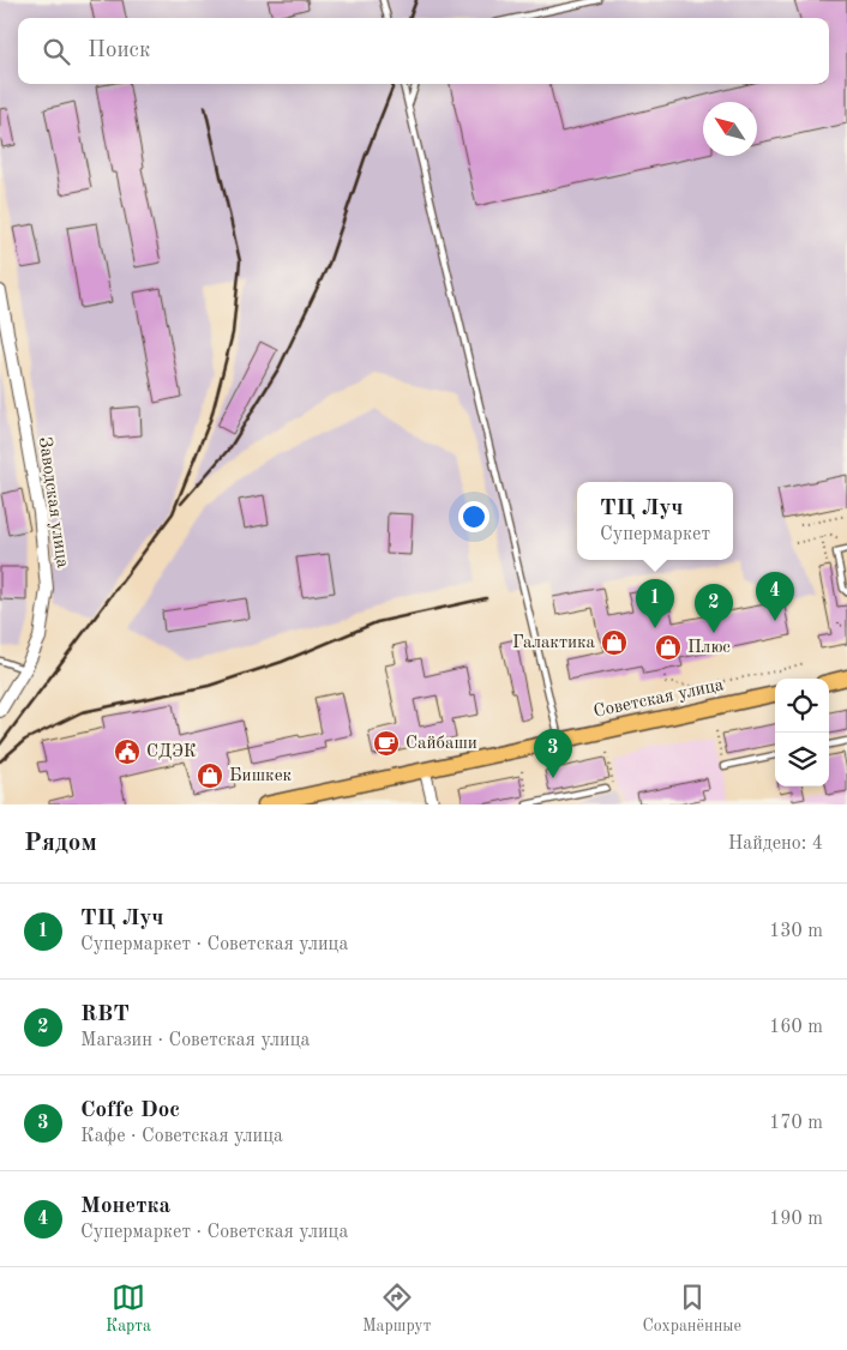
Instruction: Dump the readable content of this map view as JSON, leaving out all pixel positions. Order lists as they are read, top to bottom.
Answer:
{
  "streets": {
    "main road": ["Советская улица"],
    "street": ["Заводская улица"]
  },
  "places": {
    "shop": ["Галактика", "Плюс", "Бишкек"],
    "cafe": ["Сайбаши"],
    "public building": ["СДЭК"]
  },
  "north": "top left",
  "page": {
    "search": "Поиск",
    "popup": ["ТЦ Луч", "Супермаркет"],
    "pins": [
      "4",
      "1",
      "2",
      "3"
    ],
    "heading": ["Рядом", "Найдено: 4"],
    "list": [
      {
        "mark": "1",
        "name": "ТЦ Луч",
        "note": "Супермаркет · Советская улица",
        "value": "130 m"
      },
      {
        "mark": "2",
        "name": "RBT",
        "note": "Магазин · Советская улица",
        "value": "160 m"
      },
      {
        "mark": "3",
        "name": "Coffe Doc",
        "note": "Кафе · Советская улица",
        "value": "170 m"
      },
      {
        "mark": "4",
        "name": "Монетка",
        "note": "Супермаркет · Советская улица",
        "value": "190 m"
      }
    ],
    "nav": ["Карта", "Маршрут", "Сохранённые"]
  }
}
